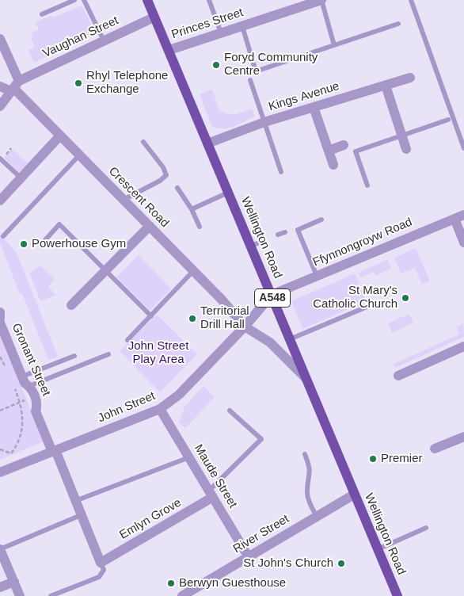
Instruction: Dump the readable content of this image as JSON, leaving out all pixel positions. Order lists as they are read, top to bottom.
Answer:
{
  "streets": {
    "main road": ["Wellington Road", "A548"],
    "street": [
      "Princes Street",
      "Vaughan Street",
      "Kings Avenue",
      "Crescent Road",
      "Ffynnongroyw Road",
      "Gronant Street",
      "John Street",
      "Maude Street",
      "Emlyn Grove",
      "River Street"
    ]
  },
  "crossings": [
    ["Princes Street", "Wellington Road"],
    ["Vaughan Street", "Crescent Road"],
    ["Vaughan Street", "Wellington Road"],
    ["Kings Avenue", "Wellington Road"],
    ["Crescent Road", "Wellington Road"],
    ["Crescent Road", "John Street"],
    ["Wellington Road", "Ffynnongroyw Road"],
    ["Wellington Road", "John Street"],
    ["Wellington Road", "River Street"],
    ["Ffynnongroyw Road", "John Street"],
    ["Gronant Street", "John Street"],
    ["Gronant Street", "Emlyn Grove"],
    ["John Street", "Maude Street"],
    ["Maude Street", "Emlyn Grove"],
    ["Maude Street", "River Street"]
  ],
  "parks": ["John Street Play Area"],
  "places": [
    "Foryd Community Centre",
    "Rhyl Telephone Exchange",
    "Powerhouse Gym",
    "St Mary's Catholic Church",
    "Territorial Drill Hall",
    "Premier",
    "St John's Church",
    "Berwyn Guesthouse"
  ]
}
